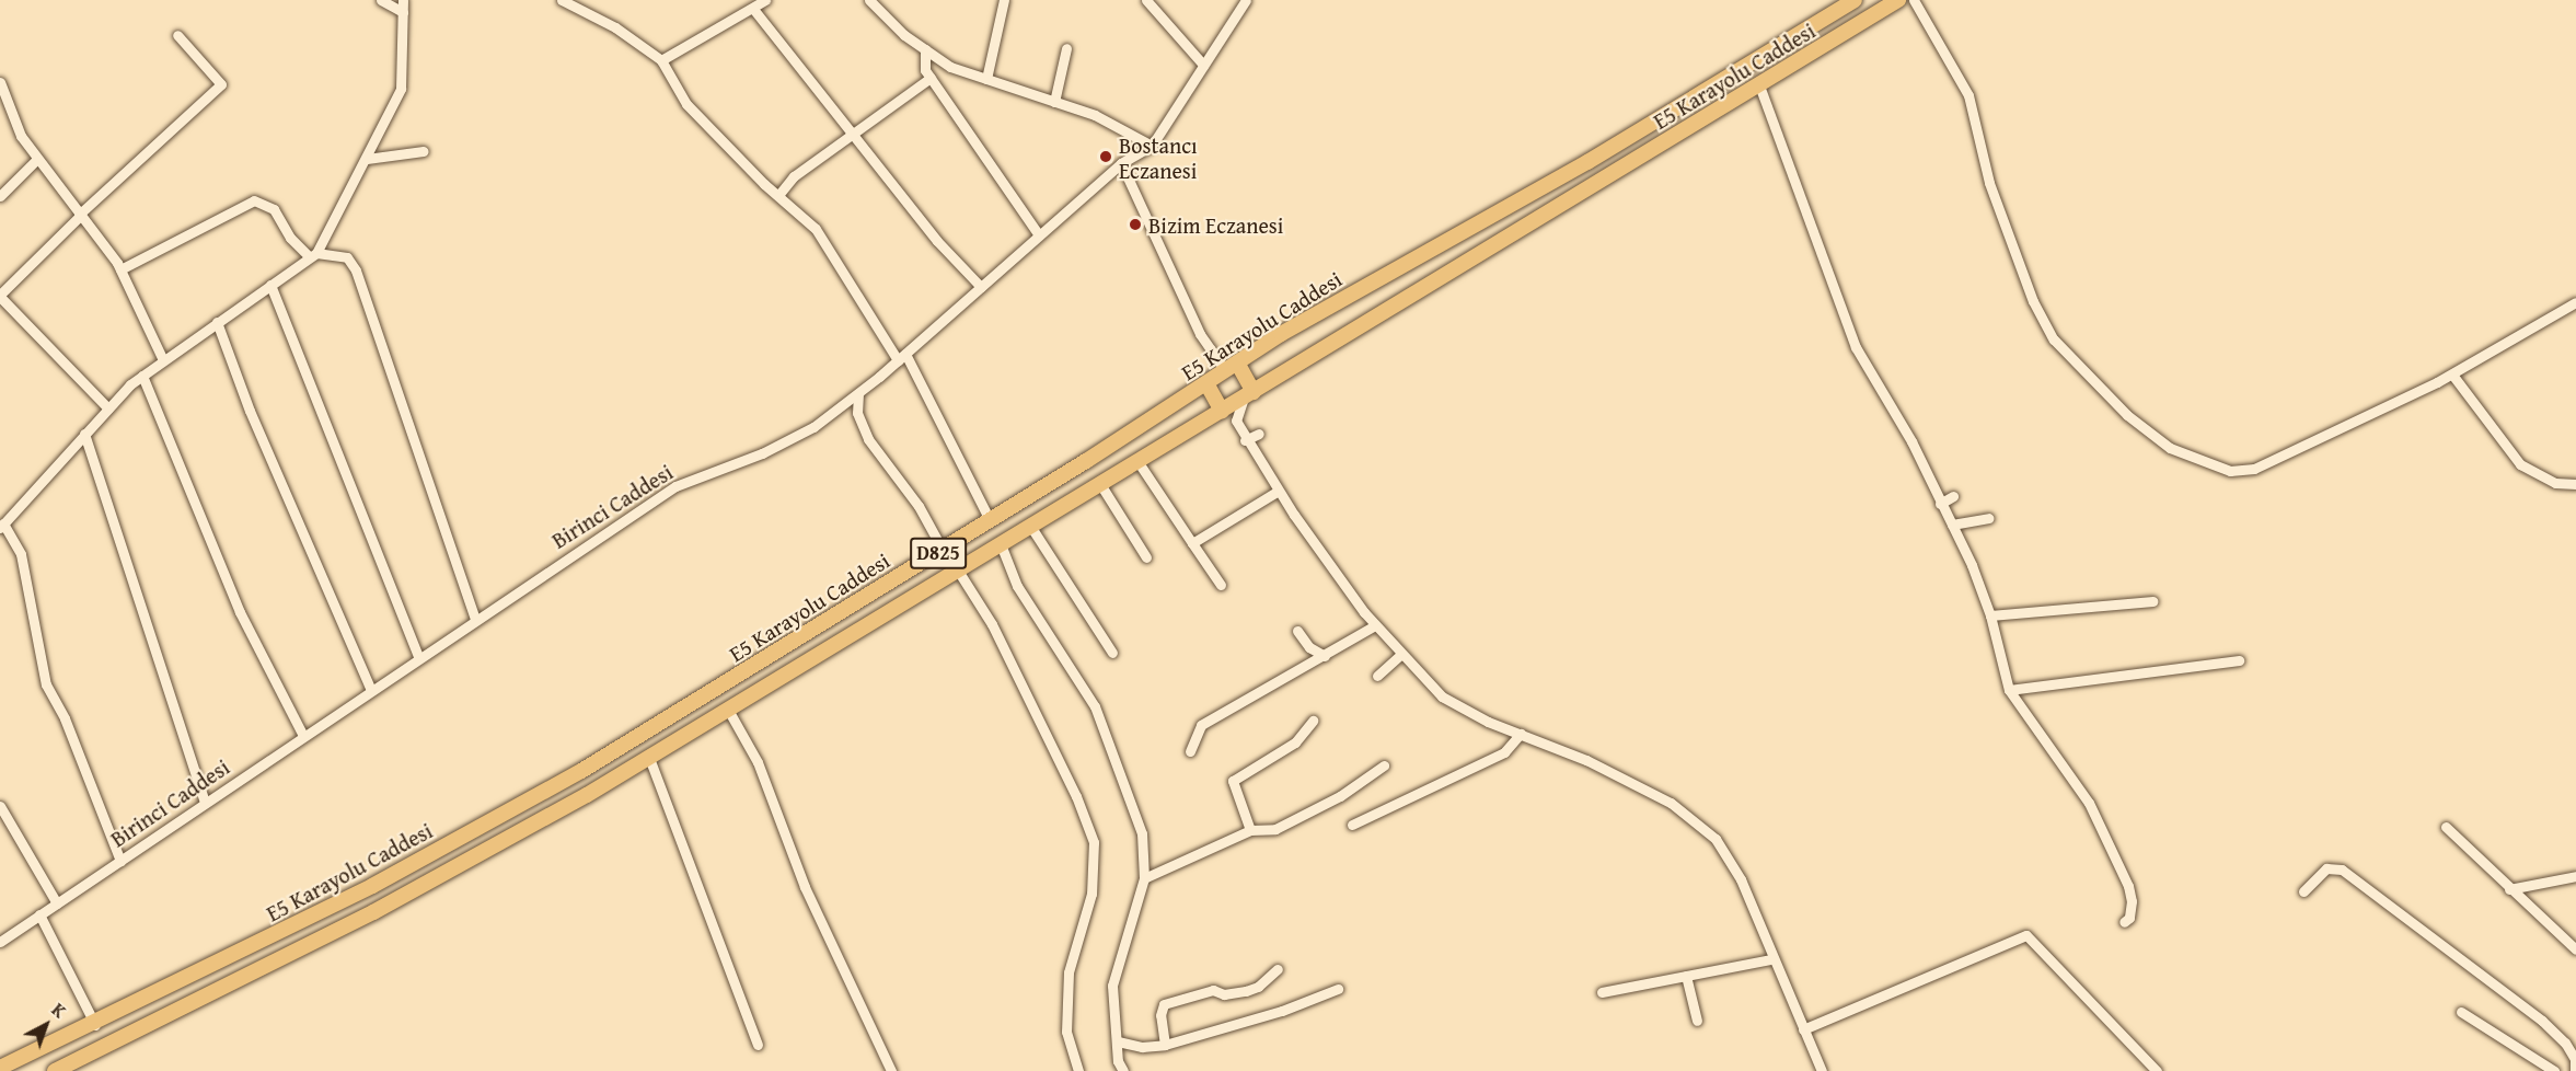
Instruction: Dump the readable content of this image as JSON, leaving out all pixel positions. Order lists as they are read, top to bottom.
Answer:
{
  "streets": {
    "highway": ["E5 Karayolu Caddesi", "D825"],
    "street": ["Birinci Caddesi"]
  },
  "places": ["Bostancı Eczanesi", "Bizim Eczanesi"],
  "north": "top right"
}
